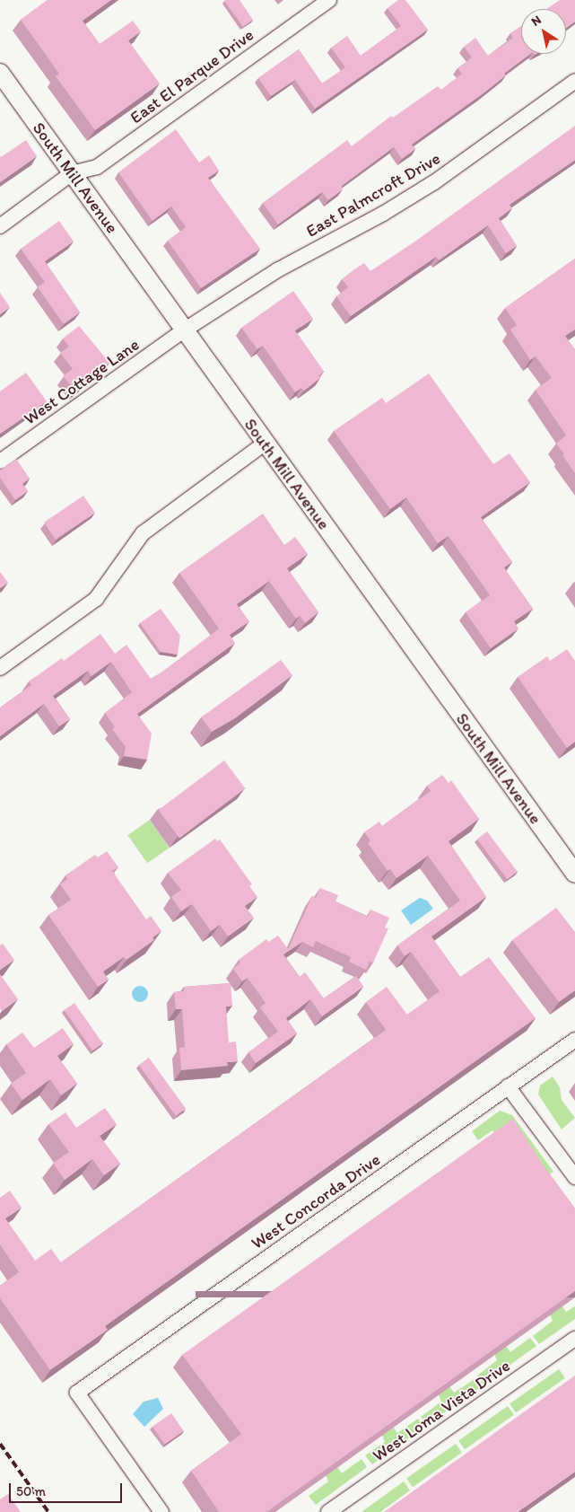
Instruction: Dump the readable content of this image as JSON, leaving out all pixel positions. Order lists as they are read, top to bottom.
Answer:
{
  "streets": {
    "main road": ["South Mill Avenue"],
    "street": [
      "East El Parque Drive",
      "East Palmcroft Drive",
      "West Cottage Lane",
      "West Concorda Drive",
      "West Loma Vista Drive"
    ]
  },
  "crossings": [
    ["East El Parque Drive", "South Mill Avenue"],
    ["South Mill Avenue", "East Palmcroft Drive"],
    ["South Mill Avenue", "West Cottage Lane"],
    ["East Palmcroft Drive", "West Cottage Lane"]
  ],
  "scale_bar": "50 m",
  "north": "top left"
}
